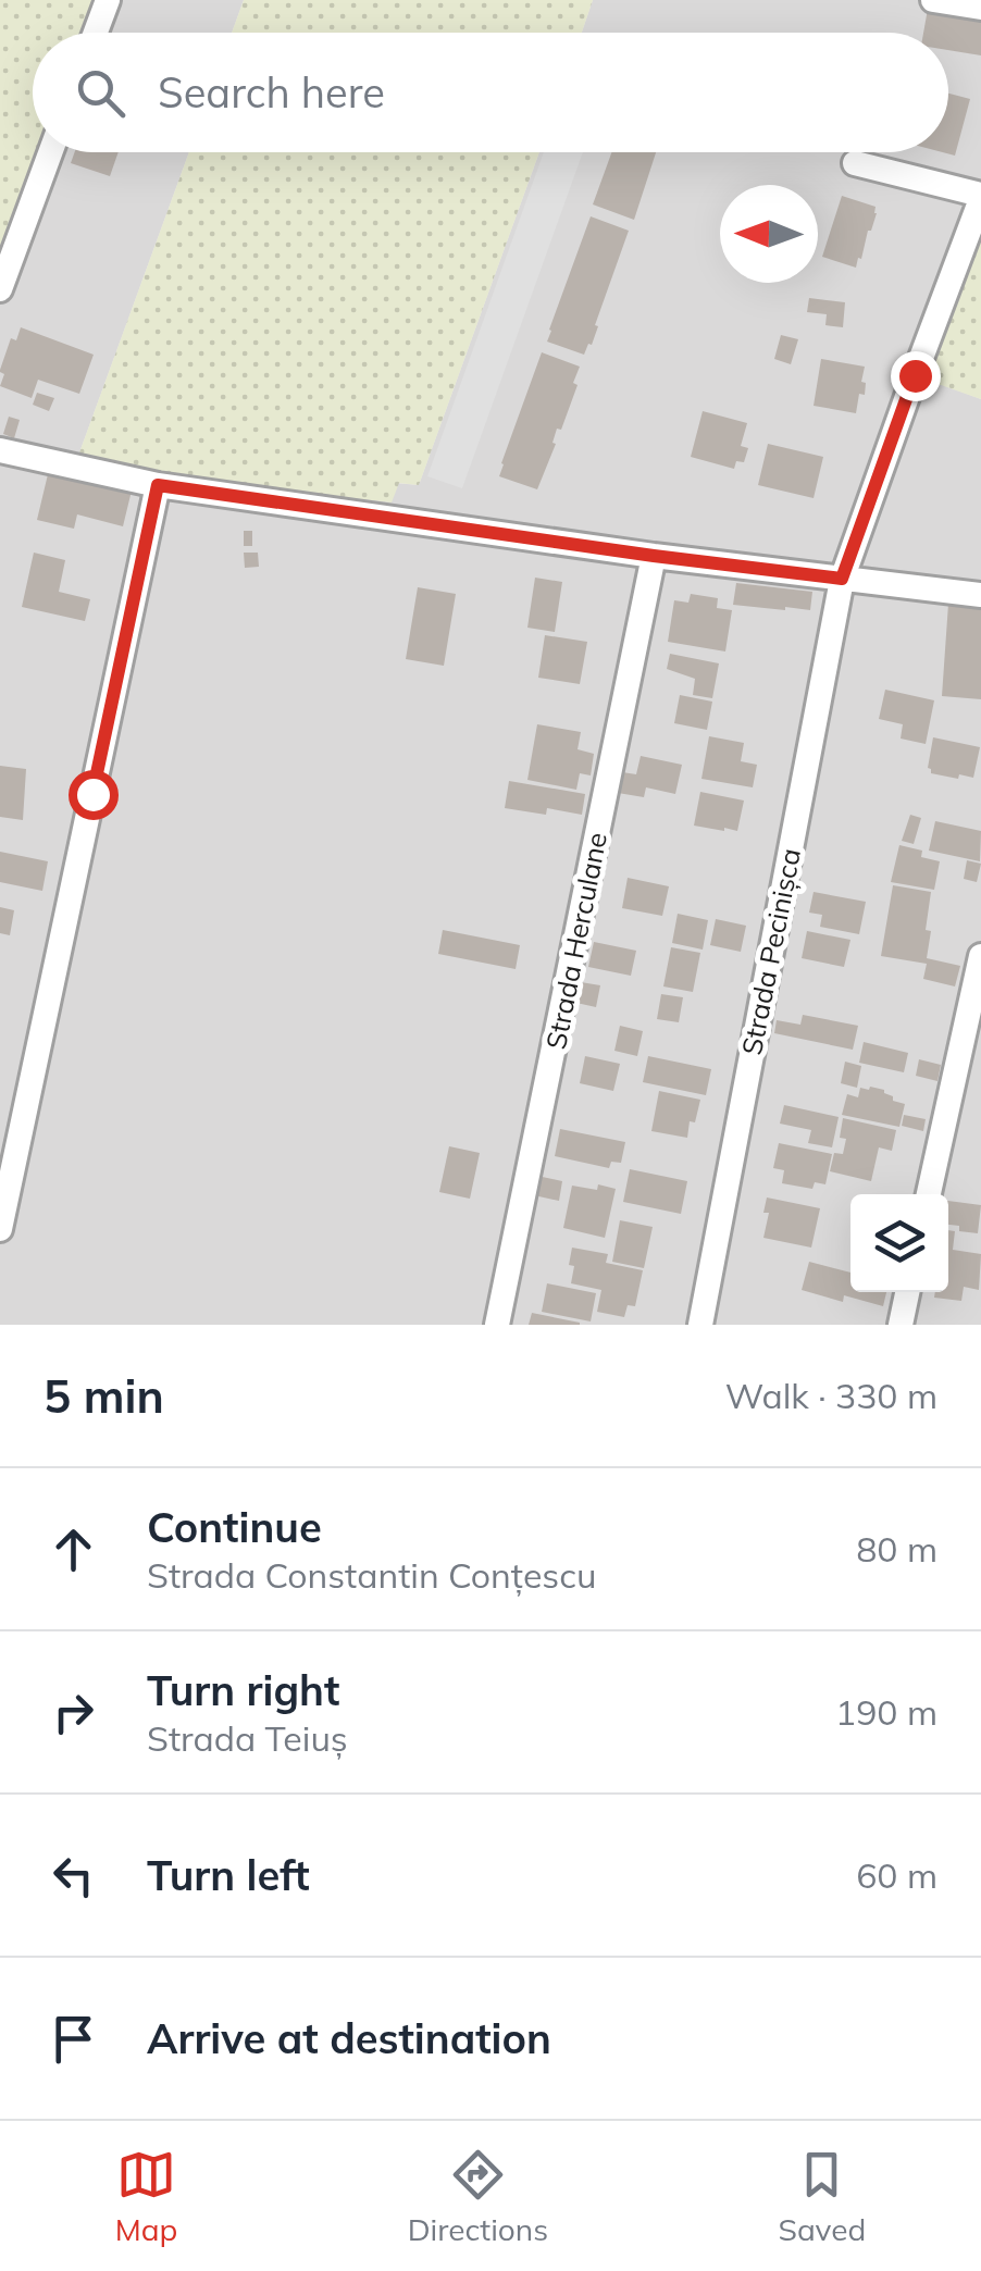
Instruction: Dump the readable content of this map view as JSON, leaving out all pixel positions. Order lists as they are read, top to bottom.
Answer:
{
  "streets": {
    "street": ["Strada Herculane", "Strada Pecinișca"]
  },
  "north": "left",
  "page": {
    "search": "Search here",
    "heading": ["5 min", "Walk · 330 m"],
    "list": [
      ["Continue", "Strada Constantin Conțescu", "80 m"],
      ["Turn right", "Strada Teiuș", "190 m"],
      ["Turn left", "60 m"],
      "Arrive at destination"
    ],
    "nav": ["Map", "Directions", "Saved"]
  }
}
